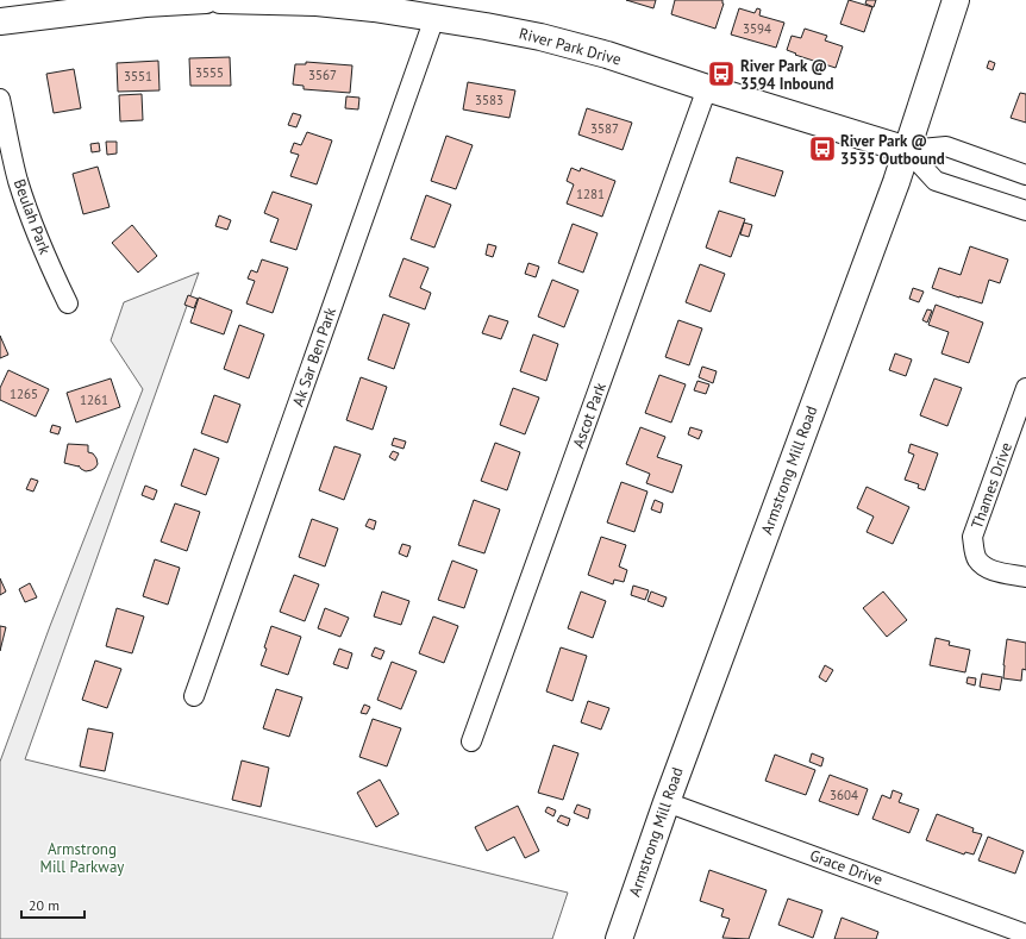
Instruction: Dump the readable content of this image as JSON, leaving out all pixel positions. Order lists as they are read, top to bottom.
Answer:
{
  "streets": {
    "main road": ["River Park Drive", "Armstrong Mill Road"],
    "street": [
      "Beulah Park",
      "Ak Sar Ben Park",
      "Ascot Park",
      "Thames Drive",
      "Grace Drive"
    ]
  },
  "crossings": [
    ["River Park Drive", "Ak Sar Ben Park"],
    ["River Park Drive", "Ascot Park"],
    ["River Park Drive", "Armstrong Mill Road"],
    ["Armstrong Mill Road", "Grace Drive"]
  ],
  "parks": ["Armstrong Mill Parkway"],
  "places": {
    "bus stop": ["River Park @ 3594 Inbound", "River Park @ 3535 Outbound"]
  },
  "house_numbers": [
    "3594",
    "3555",
    "3567",
    "3551",
    "3583",
    "3587",
    "1281",
    "1265",
    "1261",
    "3604"
  ],
  "scale_bar": "20 m"
}
